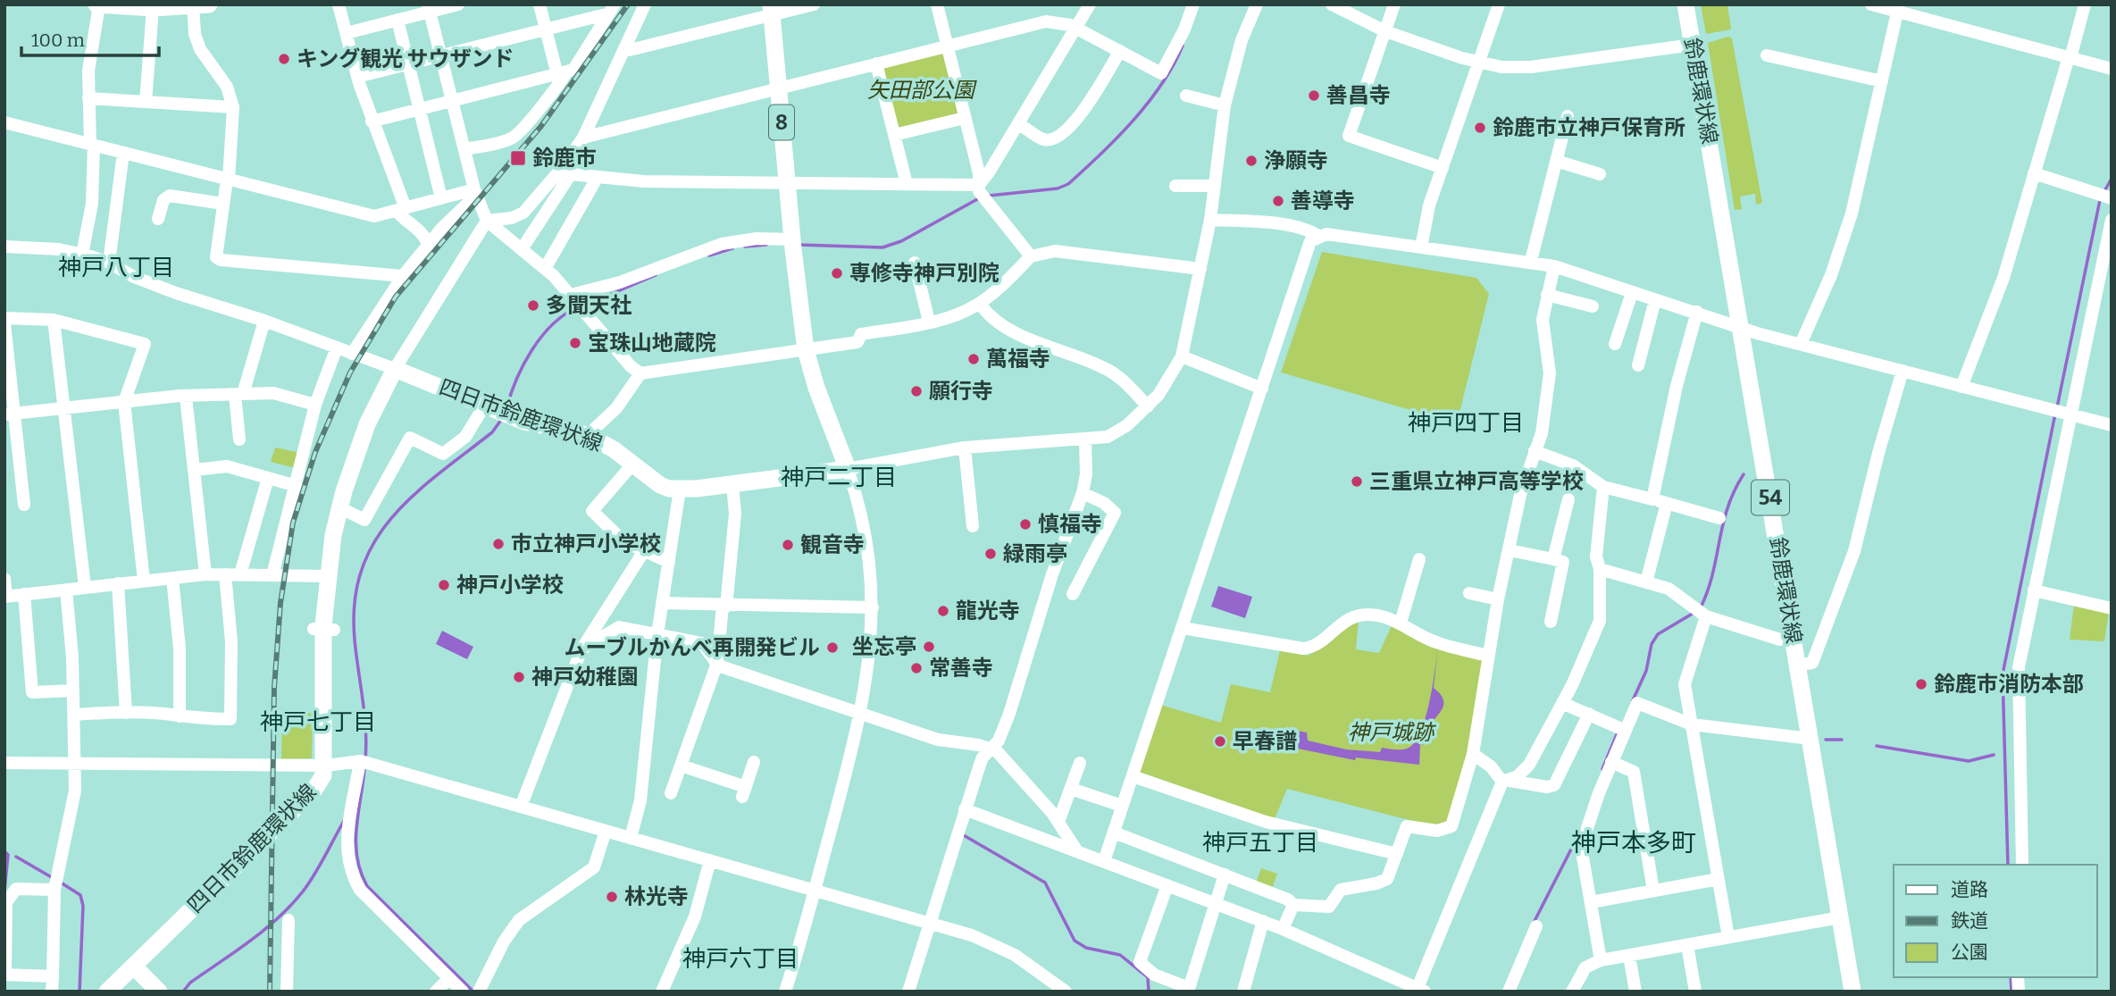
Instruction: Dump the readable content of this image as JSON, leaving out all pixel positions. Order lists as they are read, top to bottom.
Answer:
{
  "streets": {
    "main road": [
      "鈴鹿環状線",
      "8",
      "四日市鈴鹿環状線",
      "54"
    ]
  },
  "crossings": [
    ["8", "四日市鈴鹿環状線"]
  ],
  "districts": [
    "神戸八丁目",
    "神戸四丁目",
    "神戸二丁目",
    "神戸七丁目",
    "神戸五丁目",
    "神戸本多町",
    "神戸六丁目"
  ],
  "parks": ["矢田部公園", "神戸城跡"],
  "places": {
    "other": [
      "キング観光 サウザンド",
      "善昌寺",
      "鈴鹿市立神戸保育所",
      "浄願寺",
      "善導寺",
      "専修寺神戸別院",
      "多聞天社",
      "宝珠山地蔵院",
      "萬福寺",
      "願行寺",
      "三重県立神戸高等学校",
      "慎福寺",
      "市立神戸小学校",
      "観音寺",
      "緑雨亭",
      "神戸小学校",
      "龍光寺",
      "坐忘亭",
      "ムーブルかんべ再開発ビル",
      "常善寺",
      "神戸幼稚園",
      "鈴鹿市消防本部",
      "早春譜",
      "林光寺"
    ],
    "transit": ["鈴鹿市"]
  },
  "legend": ["道路", "鉄道", "公園"],
  "scale_bar": "100 m"
}
